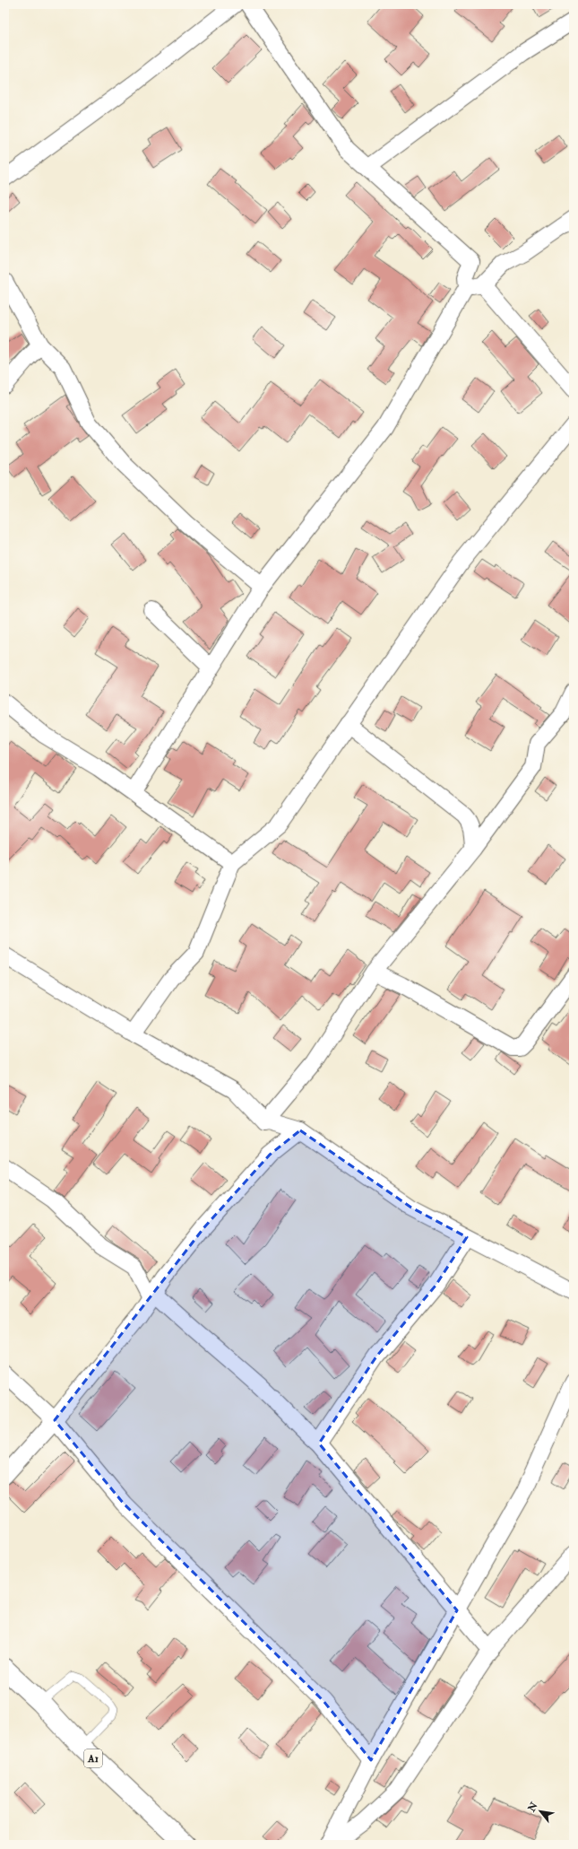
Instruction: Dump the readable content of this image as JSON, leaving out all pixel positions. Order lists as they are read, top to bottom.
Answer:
{
  "streets": {
    "highway": ["A1"]
  },
  "north": "top left"
}
